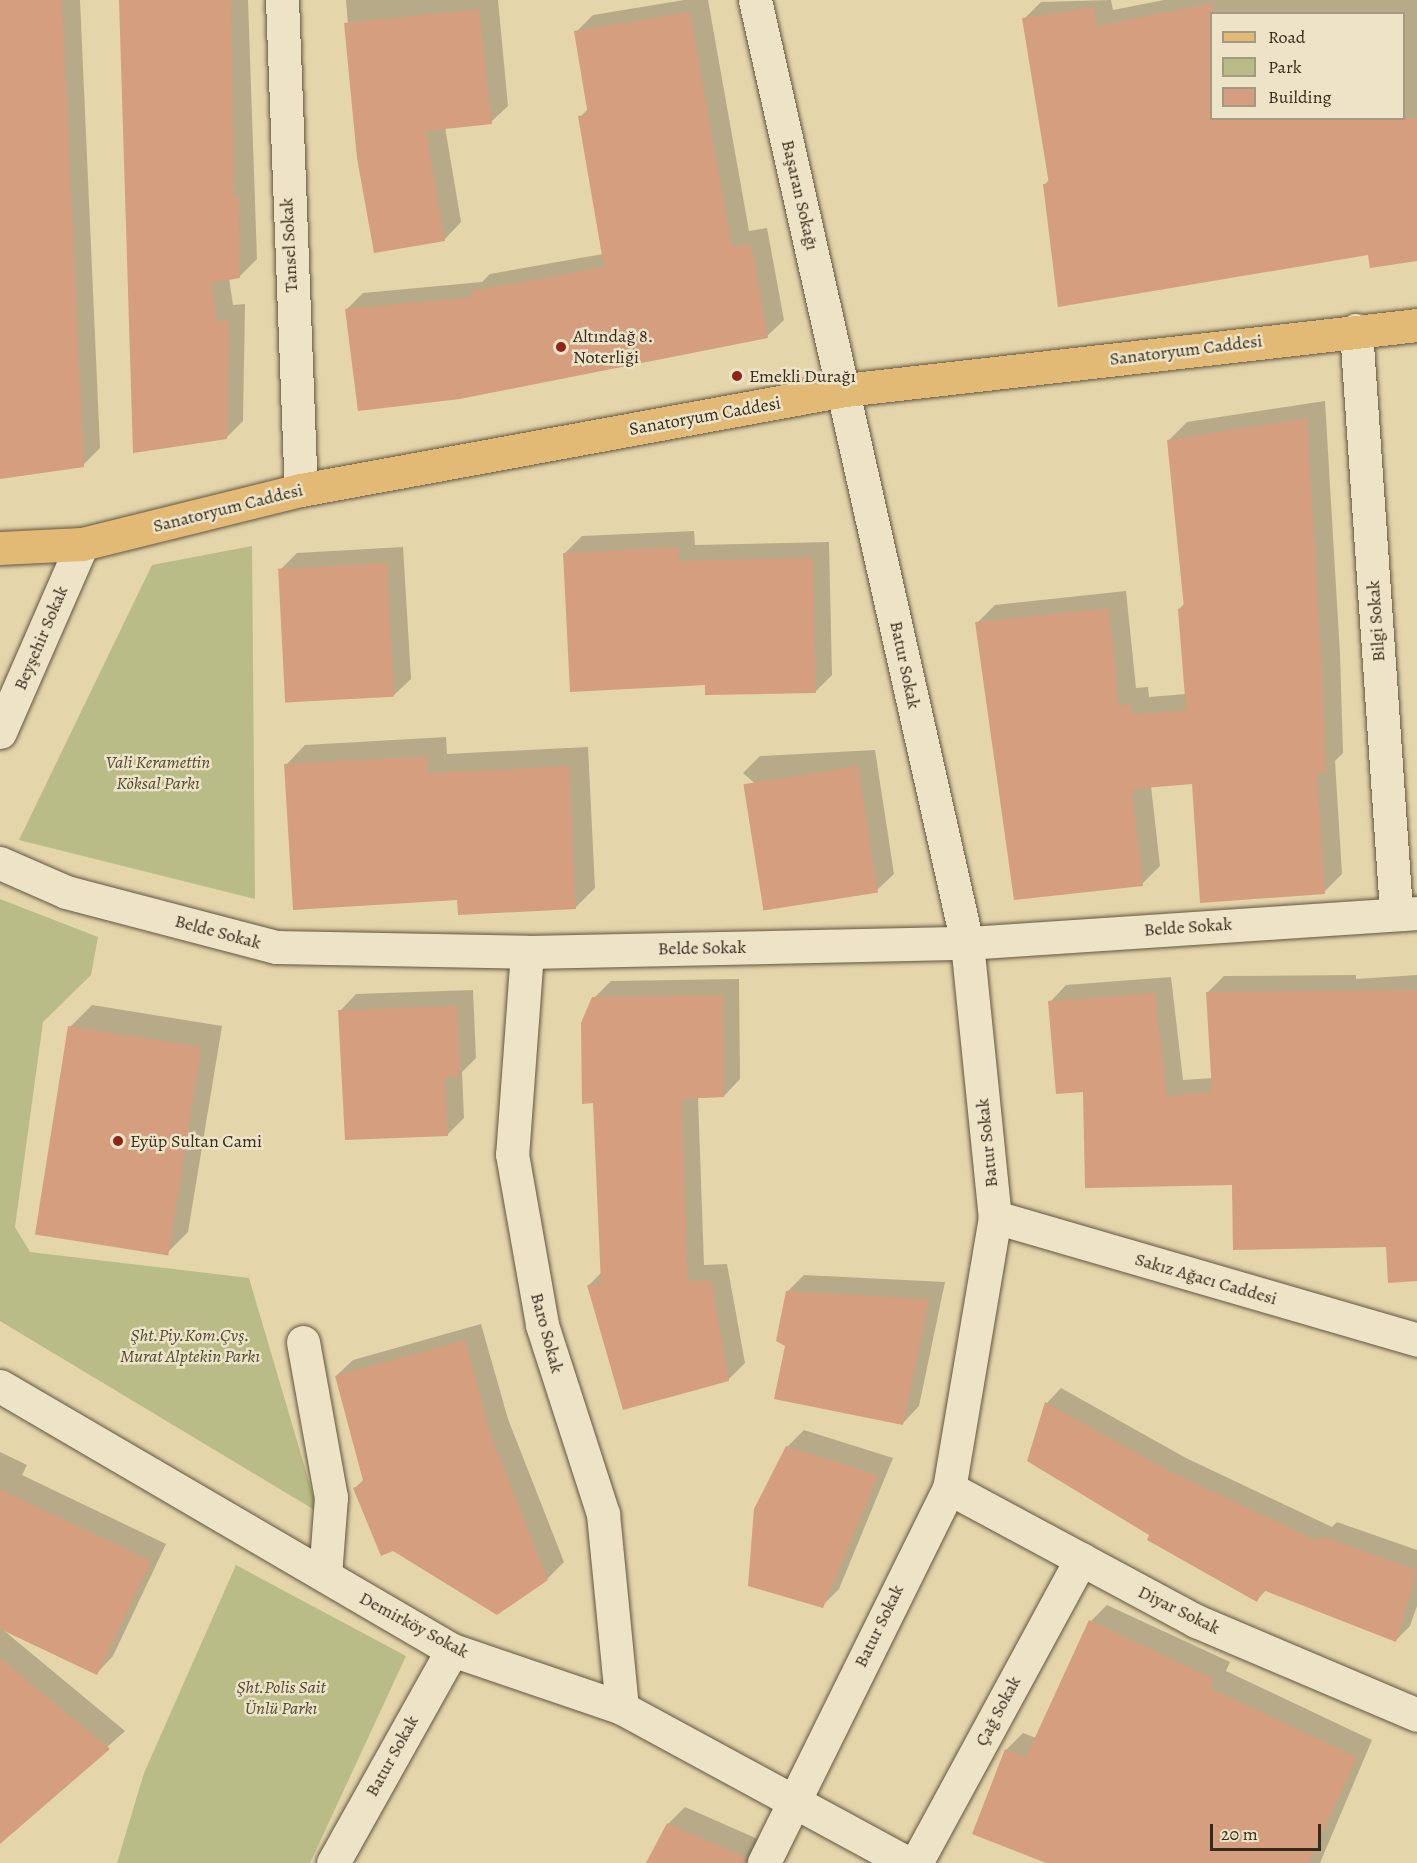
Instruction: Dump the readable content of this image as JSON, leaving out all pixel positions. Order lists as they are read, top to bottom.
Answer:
{
  "streets": {
    "main road": ["Sanatoryum Caddesi"],
    "street": [
      "Başaran Sokağı",
      "Tansel Sokak",
      "Bilgi Sokak",
      "Beyşehir Sokak",
      "Batur Sokak",
      "Belde Sokak",
      "Sakız Ağacı Caddesi",
      "Baro Sokak",
      "Diyar Sokak",
      "Demirköy Sokak",
      "Çağ Sokak"
    ]
  },
  "crossings": [
    ["Başaran Sokağı", "Sanatoryum Caddesi"],
    ["Başaran Sokağı", "Batur Sokak"],
    ["Tansel Sokak", "Sanatoryum Caddesi"],
    ["Sanatoryum Caddesi", "Bilgi Sokak"],
    ["Sanatoryum Caddesi", "Beyşehir Sokak"],
    ["Sanatoryum Caddesi", "Batur Sokak"],
    ["Bilgi Sokak", "Belde Sokak"],
    ["Batur Sokak", "Belde Sokak"],
    ["Batur Sokak", "Sakız Ağacı Caddesi"],
    ["Batur Sokak", "Diyar Sokak"],
    ["Batur Sokak", "Demirköy Sokak"],
    ["Belde Sokak", "Baro Sokak"],
    ["Baro Sokak", "Demirköy Sokak"],
    ["Diyar Sokak", "Çağ Sokak"]
  ],
  "parks": ["Vali Keramettin Köksal Parkı", "Şht.Piy.Kom.Çvş. Murat Alptekin Parkı", "Şht.Polis Sait Ünlü Parkı"],
  "places": ["Altındağ 8. Noterliği", "Emekli Durağı", "Eyüp Sultan Cami"],
  "legend": ["Road", "Park", "Building"],
  "scale_bar": "20 m"
}
